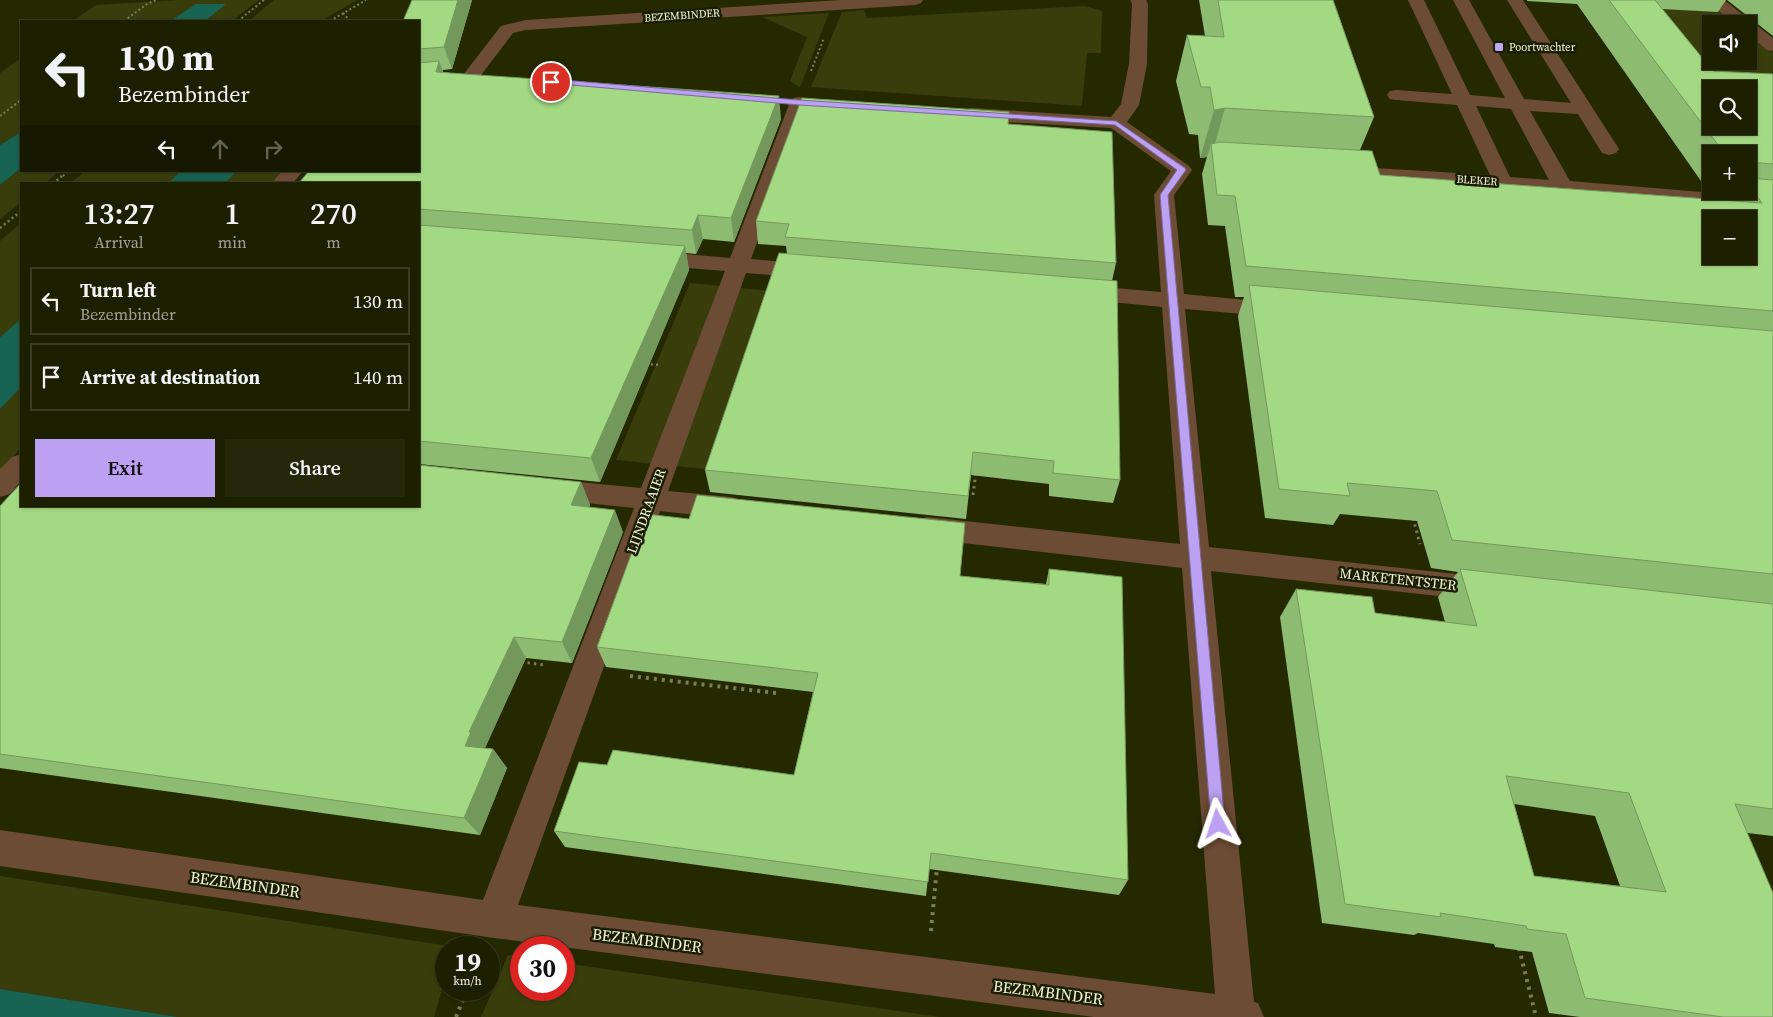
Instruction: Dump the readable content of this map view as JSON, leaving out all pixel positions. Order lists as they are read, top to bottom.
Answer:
{
  "streets": {
    "street": [
      "BEZEMBINDER",
      "BLEKER",
      "LIJNDRAAIER",
      "MARKETENTSTER"
    ]
  },
  "crossings": [
    ["BEZEMBINDER", "LIJNDRAAIER"]
  ],
  "places": {
    "transit": ["Poortwachter"]
  },
  "page": {
    "map_buttons": ["+", "−"],
    "turn": ["130 m", "Bezembinder"],
    "eta": [
      "13:27",
      "Arrival",
      "1",
      "min",
      "270",
      "m"
    ],
    "list": [
      {
        "name": "Turn left",
        "note": "Bezembinder",
        "value": "130 m"
      },
      {
        "name": "Arrive at destination",
        "value": "140 m"
      }
    ],
    "buttons": ["Exit", "Share"],
    "speed": "19 km/h",
    "limit": "30"
  }
}
